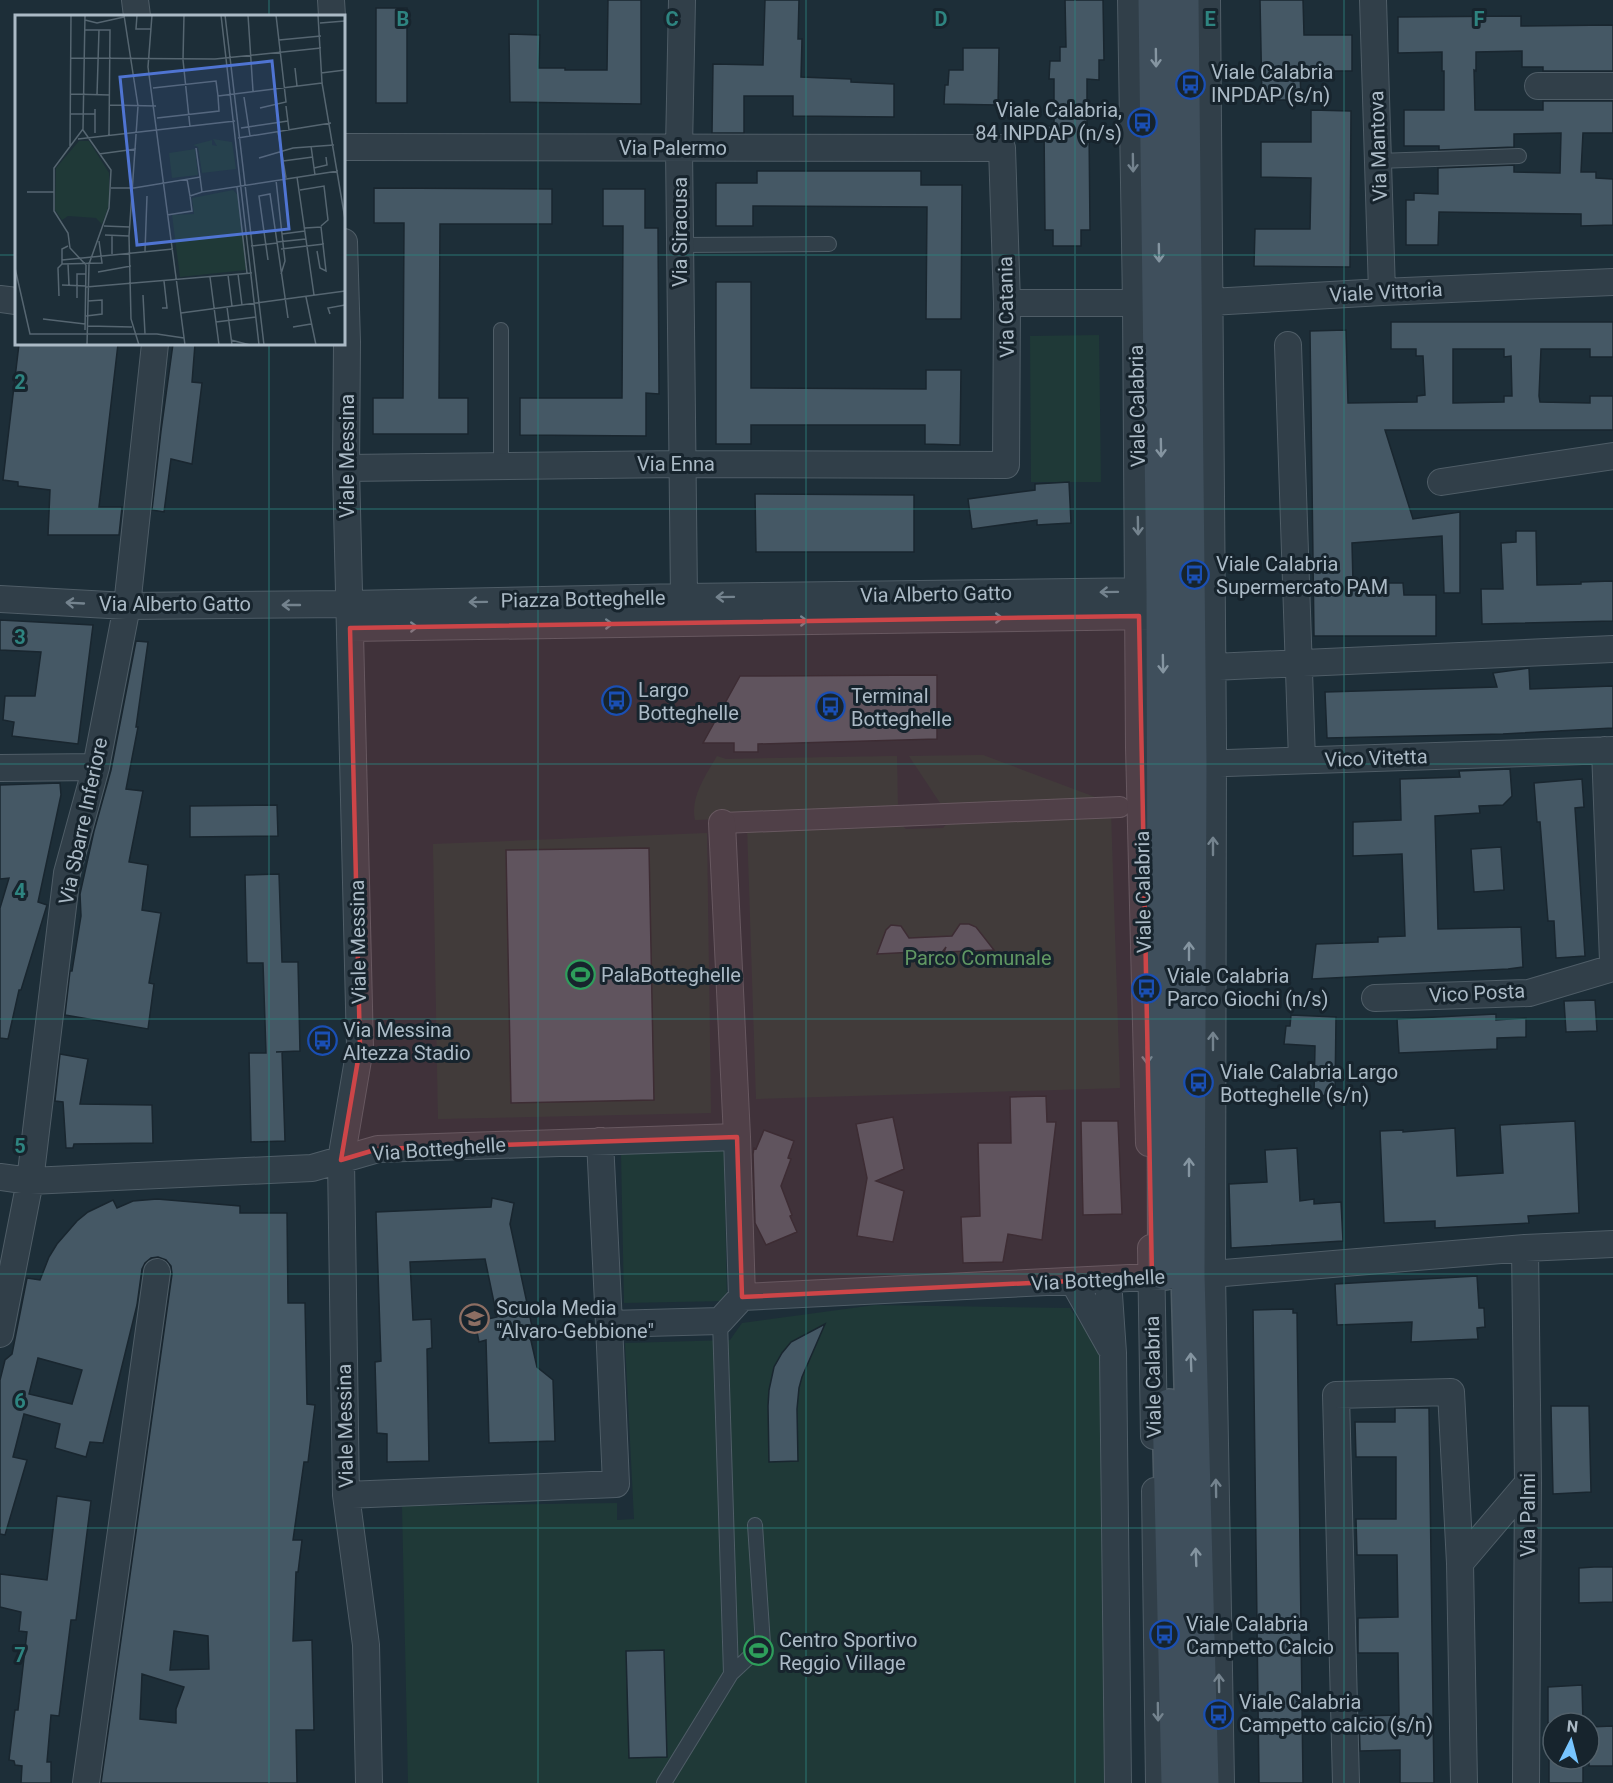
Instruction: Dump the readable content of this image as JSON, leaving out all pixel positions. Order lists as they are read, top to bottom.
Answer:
{
  "streets": {
    "main road": ["Viale Calabria"],
    "street": [
      "Via Mantova",
      "Via Palermo",
      "Via Siracusa",
      "Viale Vittoria",
      "Via Catania",
      "Viale Messina",
      "Via Enna",
      "Via Alberto Gatto",
      "Piazza Botteghelle",
      "Vico Vitetta",
      "Via Sbarre Inferiore",
      "Vico Posta",
      "Via Botteghelle",
      "Via Palmi"
    ]
  },
  "crossings": [
    ["Via Mantova", "Viale Vittoria"],
    ["Via Palermo", "Via Siracusa"],
    ["Via Palermo", "Via Catania"],
    ["Via Siracusa", "Via Enna"],
    ["Via Siracusa", "Piazza Botteghelle"],
    ["Viale Vittoria", "Via Catania"],
    ["Viale Vittoria", "Viale Calabria"],
    ["Via Catania", "Via Enna"],
    ["Viale Calabria", "Via Alberto Gatto"],
    ["Viale Calabria", "Vico Vitetta"],
    ["Viale Calabria", "Via Botteghelle"],
    ["Viale Messina", "Via Enna"],
    ["Viale Messina", "Via Alberto Gatto"],
    ["Viale Messina", "Piazza Botteghelle"],
    ["Viale Messina", "Via Botteghelle"],
    ["Via Enna", "Piazza Botteghelle"],
    ["Via Alberto Gatto", "Piazza Botteghelle"],
    ["Via Alberto Gatto", "Via Sbarre Inferiore"],
    ["Via Sbarre Inferiore", "Via Botteghelle"],
    ["Via Botteghelle", "Via Palmi"]
  ],
  "parks": ["Parco Comunale"],
  "places": {
    "bus stop": [
      "Viale Calabria INPDAP (s/n)",
      "Viale Calabria, 84 INPDAP (n/s)",
      "Viale Calabria Supermercato PAM",
      "Largo Botteghelle",
      "Terminal Botteghelle",
      "Viale Calabria Parco Giochi (n/s)",
      "Via Messina Altezza Stadio",
      "Viale Calabria Largo Botteghelle (s/n)",
      "Viale Calabria Campetto Calcio",
      "Viale Calabria Campetto calcio (s/n)"
    ],
    "sports": ["PalaBotteghelle", "Centro Sportivo Reggio Village"],
    "school or university": ["Scuola Media \"Alvaro-Gebbione\""]
  },
  "north": "top",
  "grid": {
    "columns": [
      "B",
      "C",
      "D",
      "E",
      "F"
    ],
    "rows": [
      "2",
      "3",
      "4",
      "5",
      "6",
      "7"
    ]
  }
}
